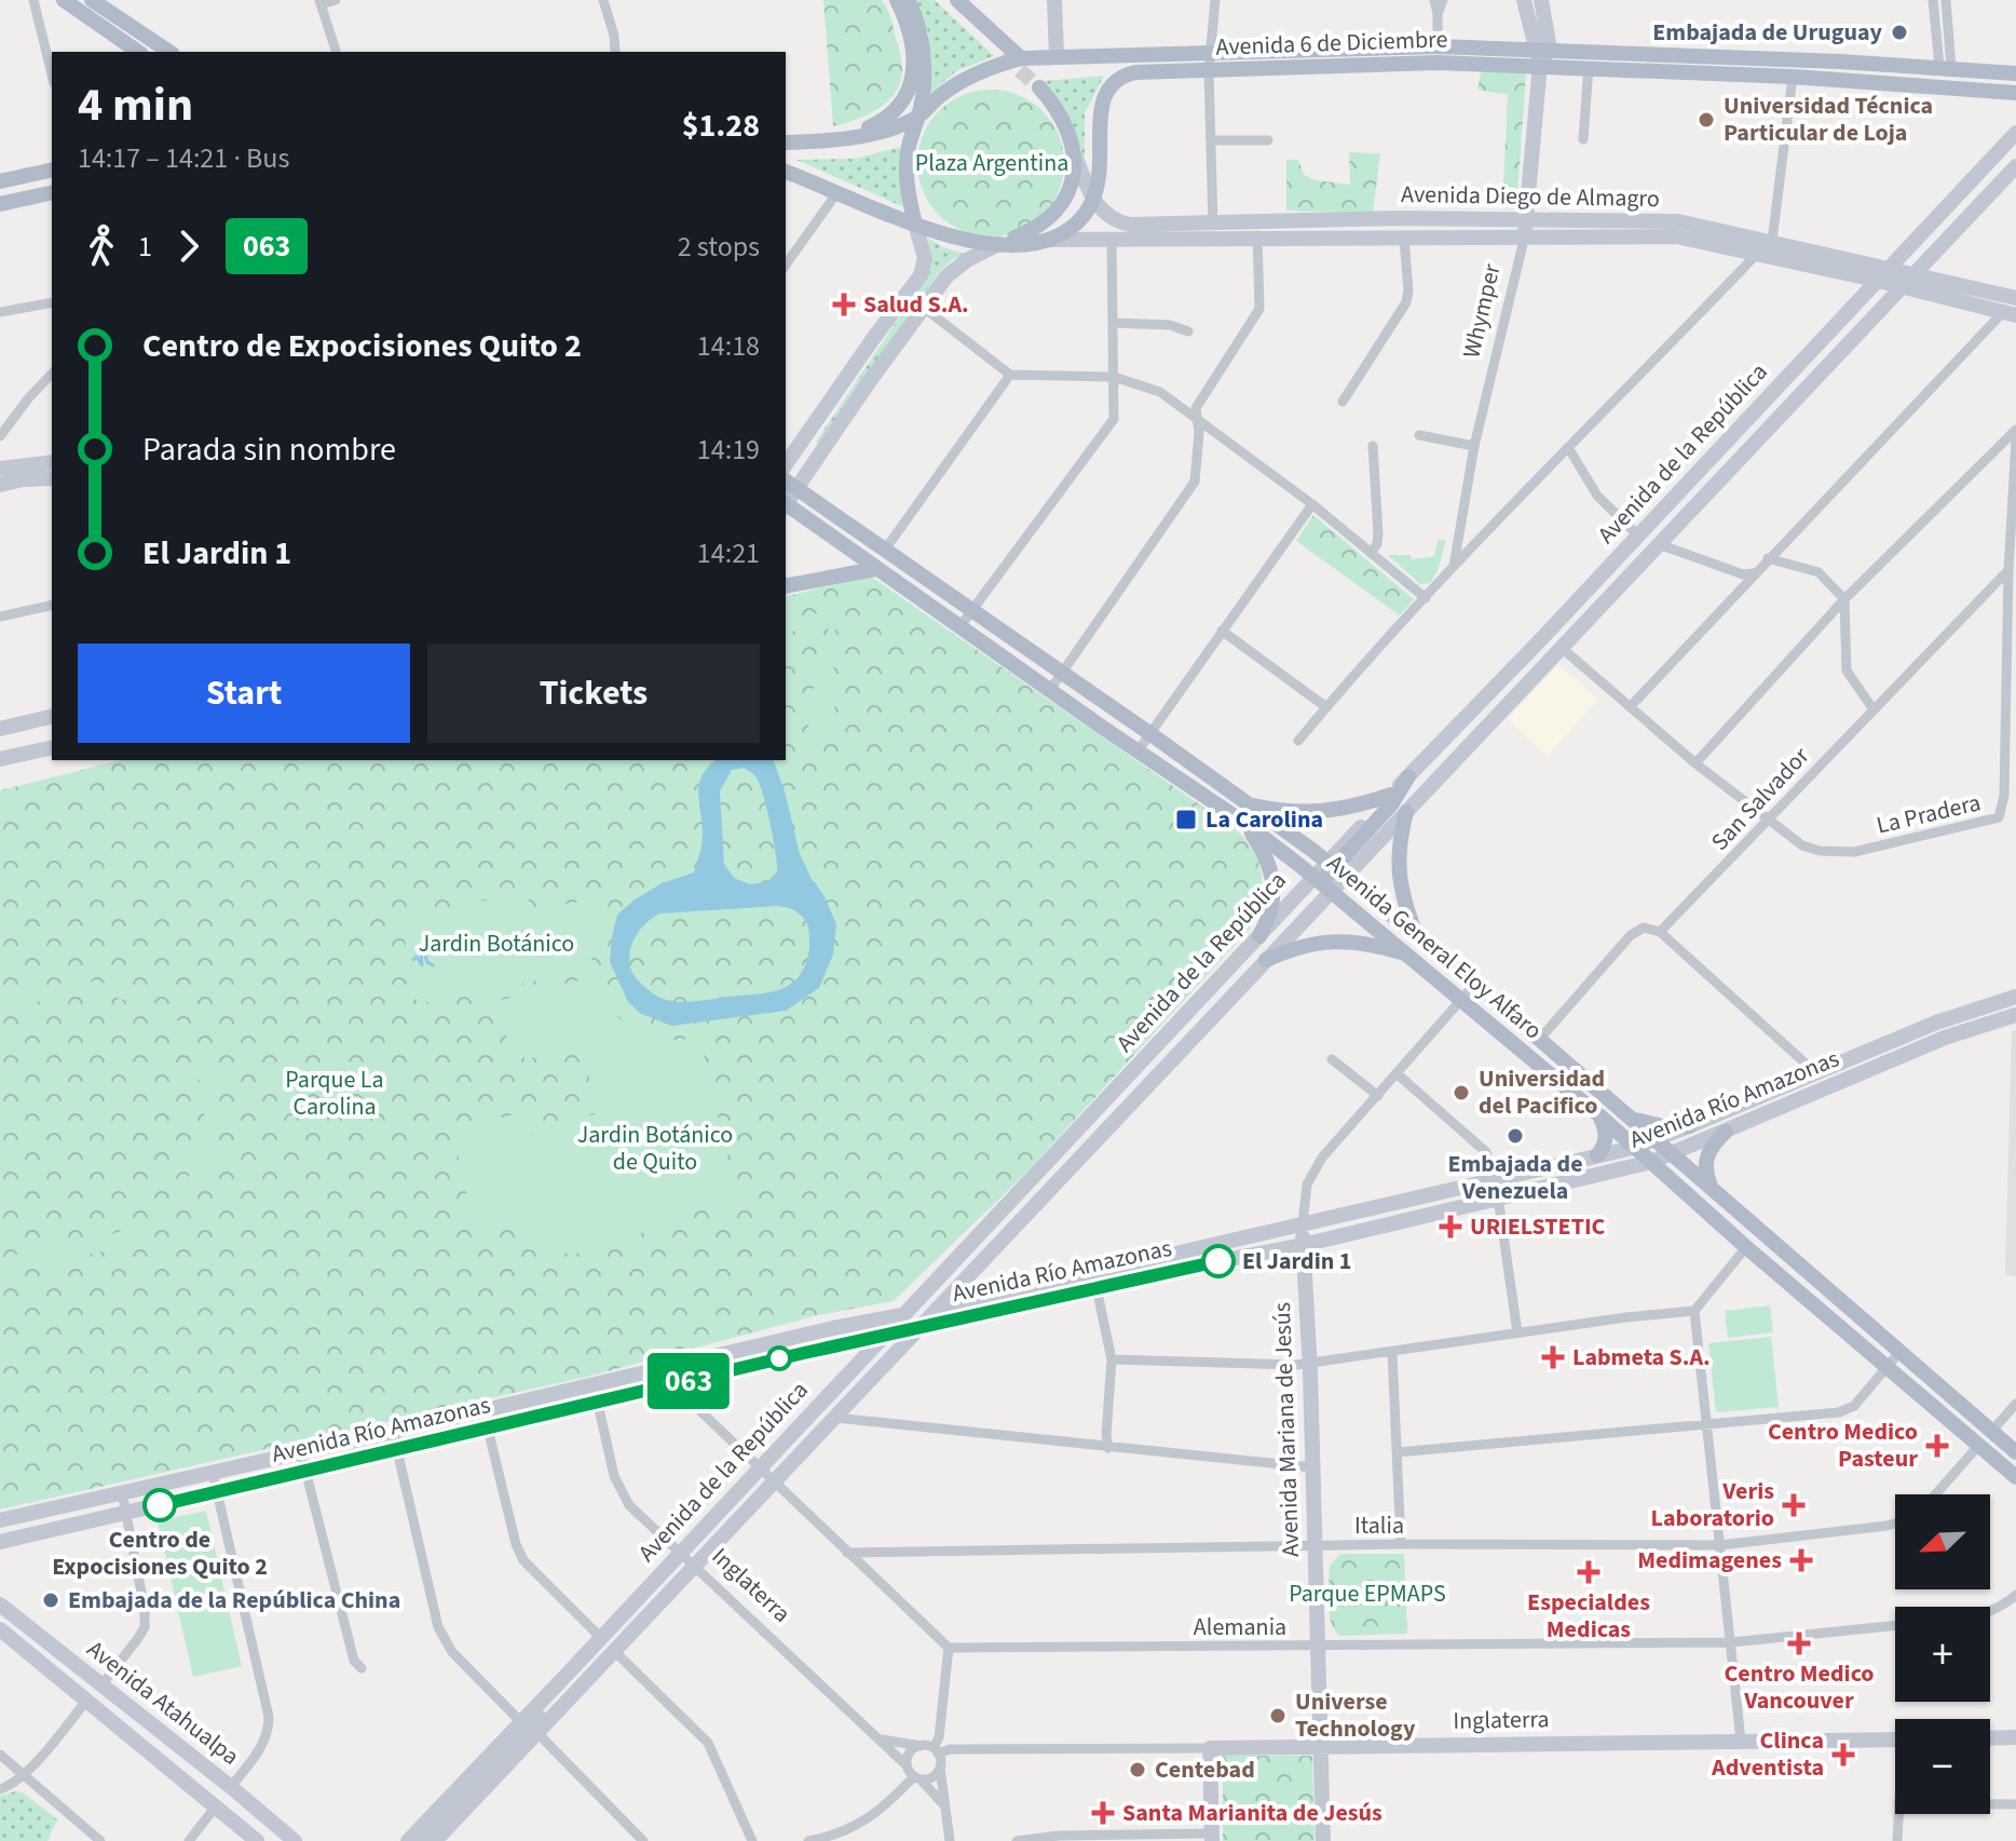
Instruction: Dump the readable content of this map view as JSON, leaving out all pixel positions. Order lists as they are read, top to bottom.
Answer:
{
  "streets": {
    "main road": [
      "Avenida 6 de Diciembre",
      "Avenida Diego de Almagro",
      "Whymper",
      "Avenida de la República",
      "Avenida General Eloy Alfaro",
      "Avenida Río Amazonas",
      "Avenida Mariana de Jesús",
      "Inglaterra",
      "Avenida Atahualpa"
    ],
    "street": [
      "San Salvador",
      "La Pradera",
      "Italia",
      "Alemania"
    ]
  },
  "crossings": [
    ["Avenida 6 de Diciembre", "Avenida Diego de Almagro"],
    ["Avenida 6 de Diciembre", "Whymper"],
    ["Avenida Diego de Almagro", "Whymper"],
    ["Avenida Diego de Almagro", "Avenida de la República"],
    ["Avenida de la República", "La Pradera"],
    ["Avenida de la República", "Avenida General Eloy Alfaro"],
    ["Avenida de la República", "Avenida Río Amazonas"],
    ["Avenida de la República", "Inglaterra"],
    ["San Salvador", "La Pradera"],
    ["San Salvador", "Avenida General Eloy Alfaro"],
    ["Avenida General Eloy Alfaro", "Avenida Río Amazonas"],
    ["Avenida Río Amazonas", "Avenida Mariana de Jesús"],
    ["Avenida Río Amazonas", "Inglaterra"],
    ["Avenida Mariana de Jesús", "Italia"],
    ["Avenida Mariana de Jesús", "Inglaterra"],
    ["Avenida Mariana de Jesús", "Alemania"]
  ],
  "parks": [
    "Plaza Argentina",
    "Jardin Botánico",
    "Parque La Carolina",
    "Jardin Botánico de Quito",
    "Parque EPMAPS"
  ],
  "places": {
    "other": [
      "Embajada de Uruguay",
      "Universidad Técnica Particular de Loja",
      "Universidad del Pacifico",
      "Embajada de Venezuela",
      "El Jardin 1",
      "Centro de Expocisiones Quito 2",
      "Embajada de la República China",
      "Universe Technology",
      "Centebad"
    ],
    "health": [
      "Salud S.A.",
      "URIELSTETIC",
      "Labmeta S.A.",
      "Centro Medico Pasteur",
      "Veris Laboratorio",
      "Medimagenes",
      "Especialdes Medicas",
      "Centro Medico Vancouver",
      "Clinca Adventista",
      "Santa Marianita de Jesús"
    ],
    "transit": ["La Carolina"]
  },
  "lines": ["bus line 063"],
  "north": "bottom left",
  "page": {
    "on_map": "063",
    "heading": ["4 min", "14:17 – 14:21 · Bus", "$1.28"],
    "legs": ["1", "063", "2 stops"],
    "list": [
      {
        "name": "Centro de Expocisiones Quito 2",
        "value": "14:18"
      },
      {
        "name": "Parada sin nombre",
        "value": "14:19"
      },
      {
        "name": "El Jardin 1",
        "value": "14:21"
      }
    ],
    "buttons": ["Start", "Tickets"],
    "map_buttons": ["+", "−"]
  }
}
